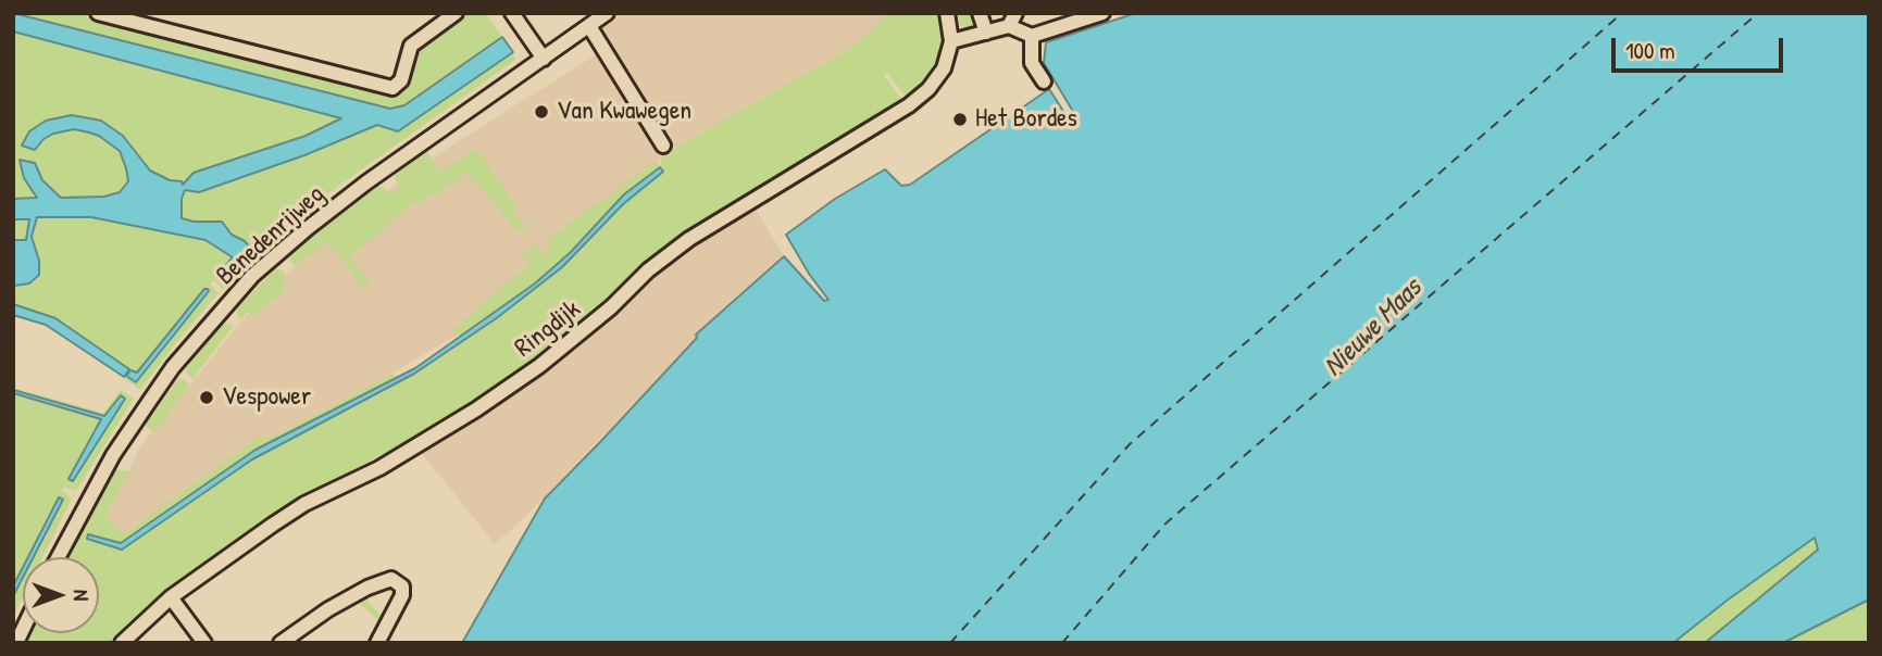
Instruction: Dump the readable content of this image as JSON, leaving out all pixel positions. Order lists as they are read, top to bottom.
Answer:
{
  "streets": {
    "street": ["Benedenrijweg", "Ringdijk"]
  },
  "water": ["Nieuwe Maas"],
  "places": ["Van Kwawegen", "Het Bordes", "Vespower"],
  "scale_bar": "100 m",
  "north": "right"
}
